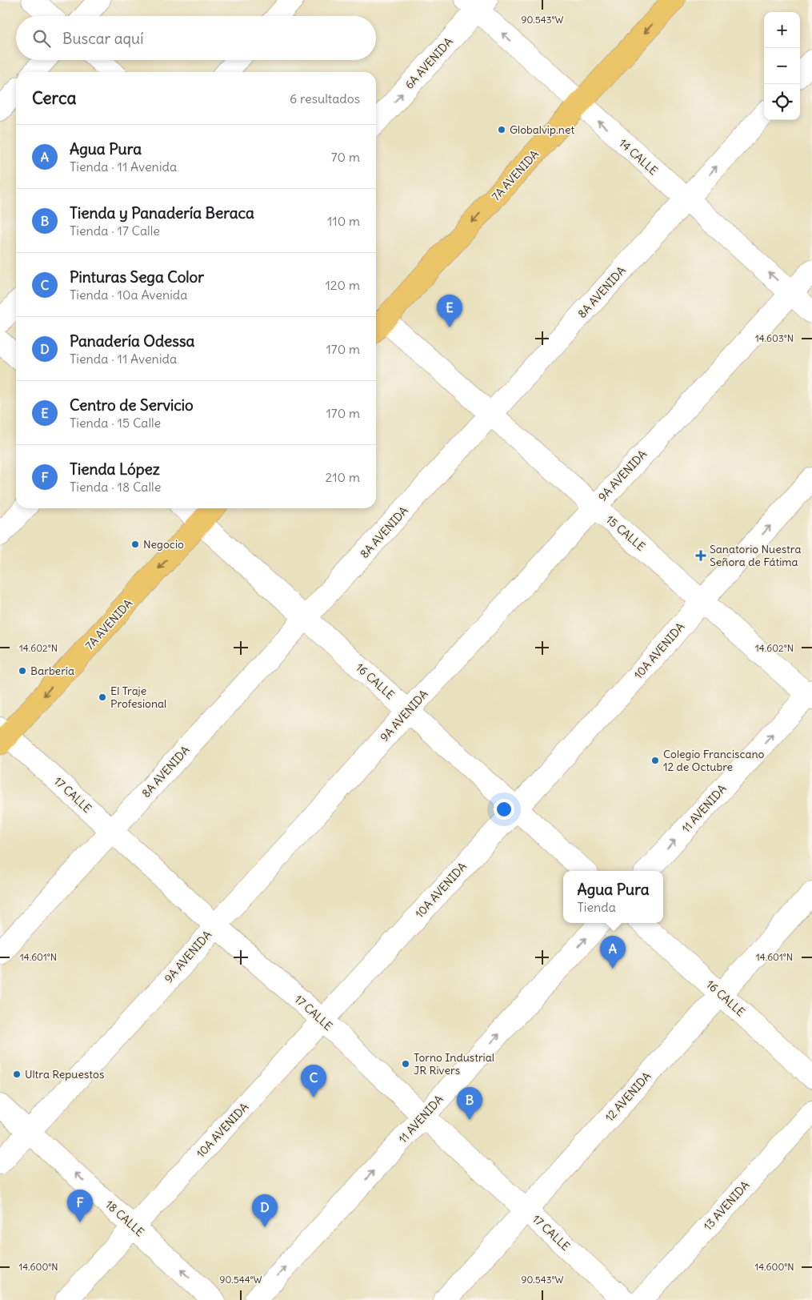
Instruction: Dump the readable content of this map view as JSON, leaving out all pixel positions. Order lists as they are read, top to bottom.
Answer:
{
  "streets": {
    "main road": ["7A AVENIDA"],
    "street": [
      "6A AVENIDA",
      "14 CALLE",
      "8A AVENIDA",
      "9A AVENIDA",
      "15 CALLE",
      "10A AVENIDA",
      "16 CALLE",
      "17 CALLE",
      "11 AVENIDA",
      "12 AVENIDA",
      "13 AVENIDA",
      "18 CALLE"
    ]
  },
  "crossings": [
    ["6A AVENIDA", "14 CALLE"],
    ["14 CALLE", "7A AVENIDA"],
    ["14 CALLE", "8A AVENIDA"],
    ["14 CALLE", "9A AVENIDA"],
    ["7A AVENIDA", "15 CALLE"],
    ["7A AVENIDA", "16 CALLE"],
    ["7A AVENIDA", "17 CALLE"],
    ["8A AVENIDA", "15 CALLE"],
    ["8A AVENIDA", "16 CALLE"],
    ["8A AVENIDA", "17 CALLE"],
    ["9A AVENIDA", "15 CALLE"],
    ["9A AVENIDA", "16 CALLE"],
    ["9A AVENIDA", "17 CALLE"],
    ["9A AVENIDA", "18 CALLE"],
    ["15 CALLE", "10A AVENIDA"],
    ["15 CALLE", "11 AVENIDA"],
    ["10A AVENIDA", "16 CALLE"],
    ["10A AVENIDA", "17 CALLE"],
    ["10A AVENIDA", "18 CALLE"],
    ["16 CALLE", "12 AVENIDA"],
    ["17 CALLE", "11 AVENIDA"],
    ["17 CALLE", "12 AVENIDA"]
  ],
  "one_way": [
    "6A AVENIDA",
    "14 CALLE",
    "7A AVENIDA",
    "11 AVENIDA",
    "18 CALLE"
  ],
  "places": {
    "other": [
      "Globalvip.net",
      "Negocio",
      "Barbería",
      "El Traje Profesional",
      "Colegio Franciscano 12 de Octubre",
      "Torno Industrial JR Rivers",
      "Ultra Repuestos"
    ],
    "health": ["Sanatorio Nuestra Señora de Fátima"]
  },
  "page": {
    "map_buttons": ["+", "−"],
    "search": "Buscar aquí",
    "heading": ["Cerca", "6 resultados"],
    "list": [
      {
        "mark": "A",
        "name": "Agua Pura",
        "note": "Tienda · 11 Avenida",
        "value": "70 m"
      },
      {
        "mark": "B",
        "name": "Tienda y Panadería Beraca",
        "note": "Tienda · 17 Calle",
        "value": "110 m"
      },
      {
        "mark": "C",
        "name": "Pinturas Sega Color",
        "note": "Tienda · 10a Avenida",
        "value": "120 m"
      },
      {
        "mark": "D",
        "name": "Panadería Odessa",
        "note": "Tienda · 11 Avenida",
        "value": "170 m"
      },
      {
        "mark": "E",
        "name": "Centro de Servicio",
        "note": "Tienda · 15 Calle",
        "value": "170 m"
      },
      {
        "mark": "F",
        "name": "Tienda López",
        "note": "Tienda · 18 Calle",
        "value": "210 m"
      }
    ],
    "pins": [
      "E",
      "A",
      "C",
      "B",
      "F",
      "D"
    ],
    "popup": ["Agua Pura", "Tienda"]
  },
  "coordinates": [
    "90.543°W",
    "14.603°N",
    "14.602°N",
    "14.601°N",
    "14.600°N",
    "90.544°W"
  ]
}
